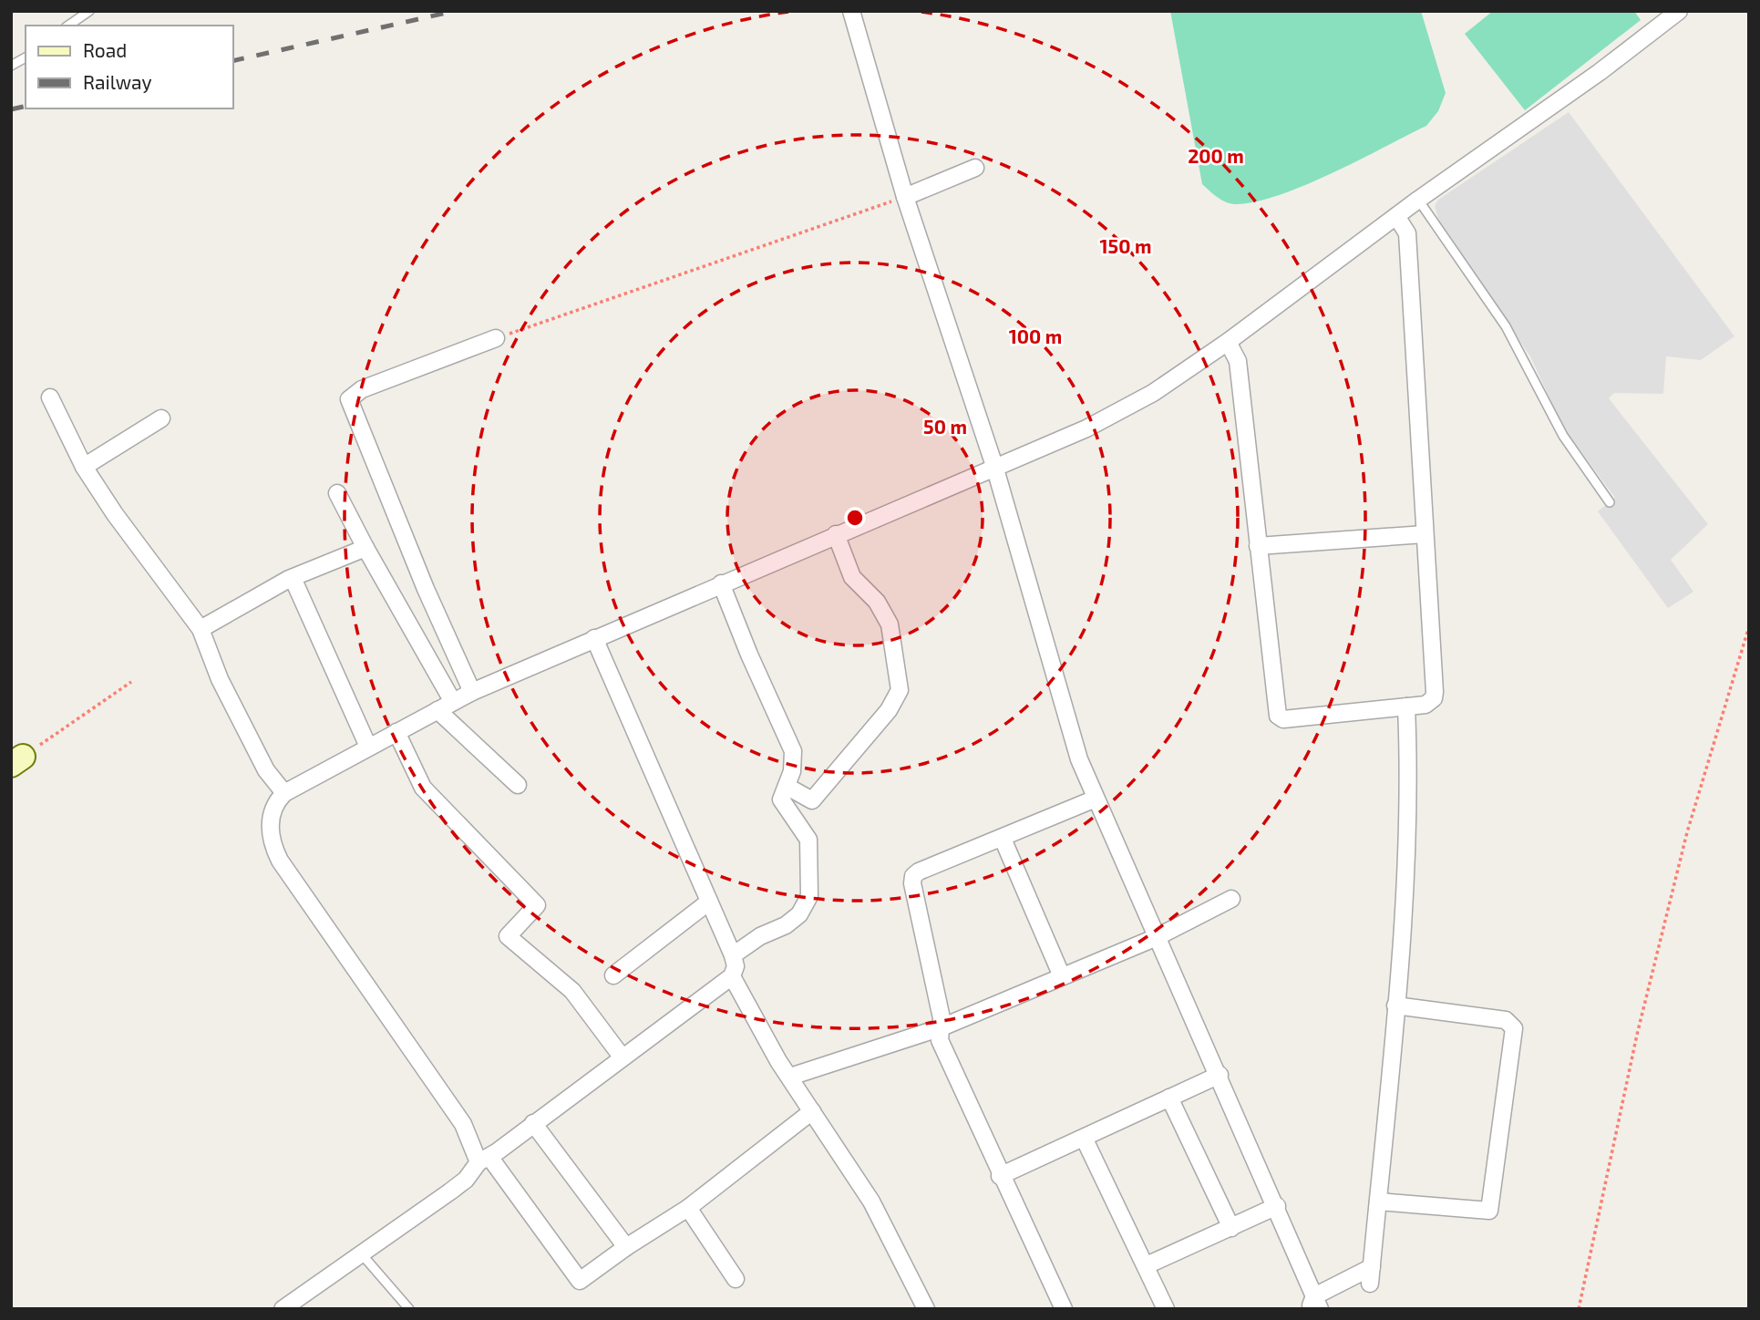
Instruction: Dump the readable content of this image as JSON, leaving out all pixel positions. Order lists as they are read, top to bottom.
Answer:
{
  "legend": ["Road", "Railway"],
  "rings": [
    "200 m",
    "150 m",
    "100 m",
    "50 m"
  ]
}
